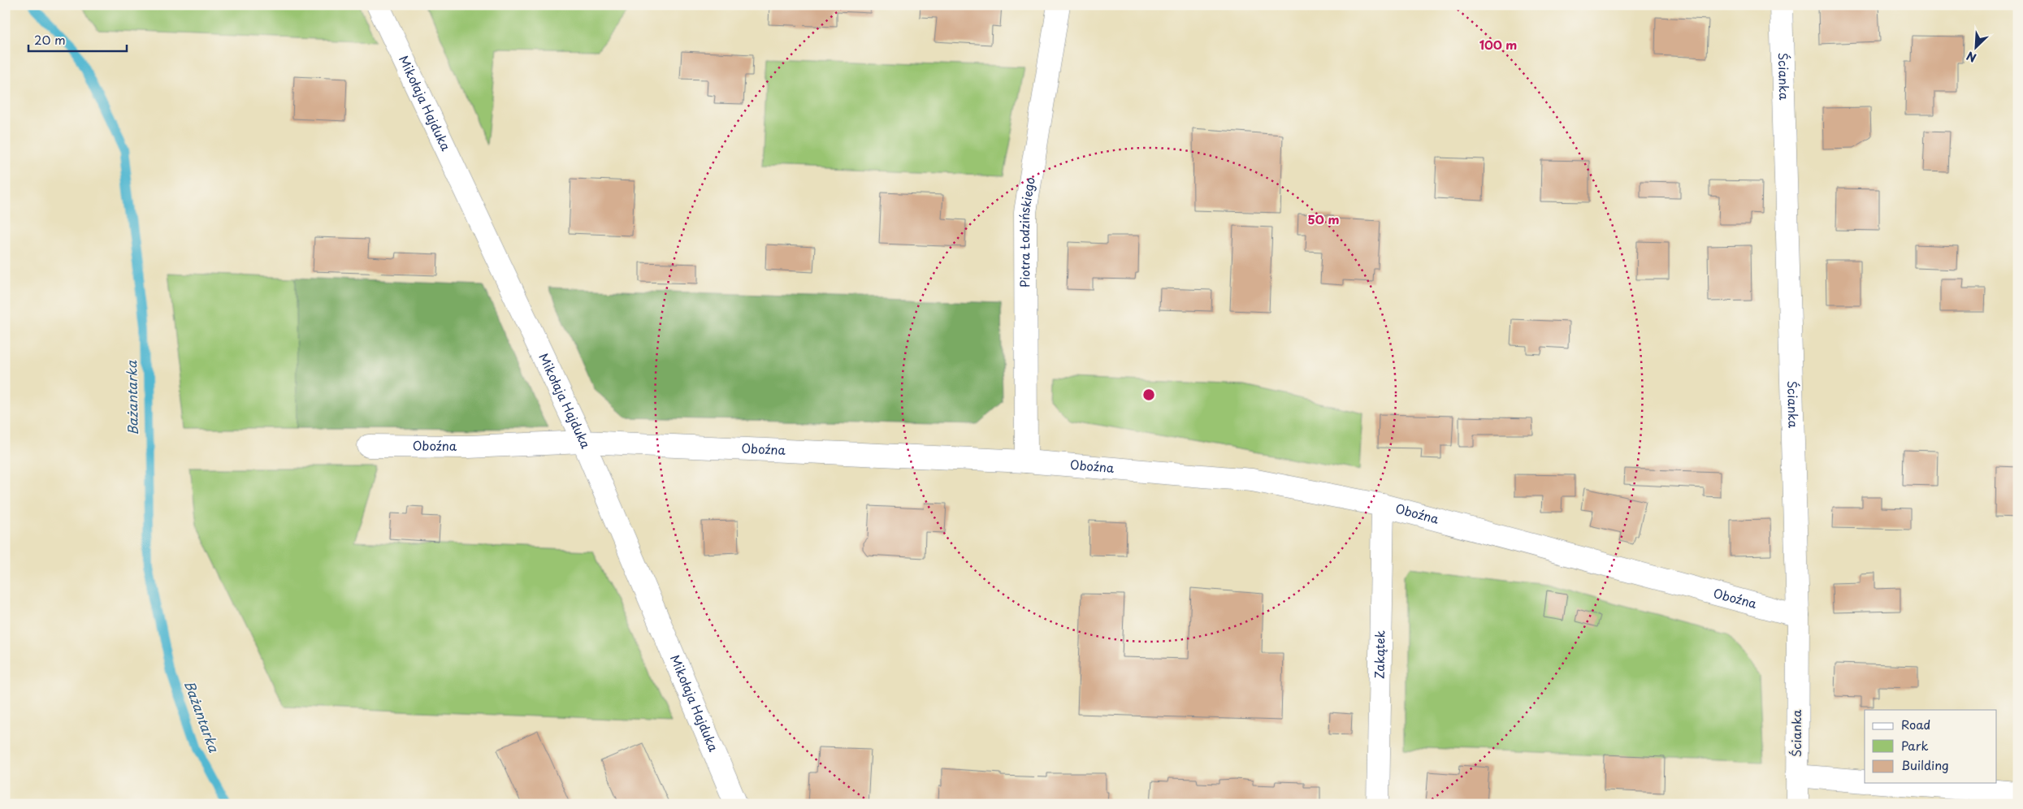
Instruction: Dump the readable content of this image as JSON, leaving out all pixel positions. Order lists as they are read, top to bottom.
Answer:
{
  "streets": {
    "street": [
      "Ścianka",
      "Mikołaja Hajduka",
      "Piotra Łodzińskiego",
      "Oboźna",
      "Zakątek"
    ]
  },
  "crossings": [
    ["Ścianka", "Oboźna"],
    ["Mikołaja Hajduka", "Oboźna"],
    ["Piotra Łodzińskiego", "Oboźna"],
    ["Oboźna", "Zakątek"]
  ],
  "water": ["Bażantarka"],
  "legend": ["Road", "Park", "Building"],
  "scale_bar": "20 m",
  "north": "bottom left",
  "rings": ["100 m", "50 m"]
}
